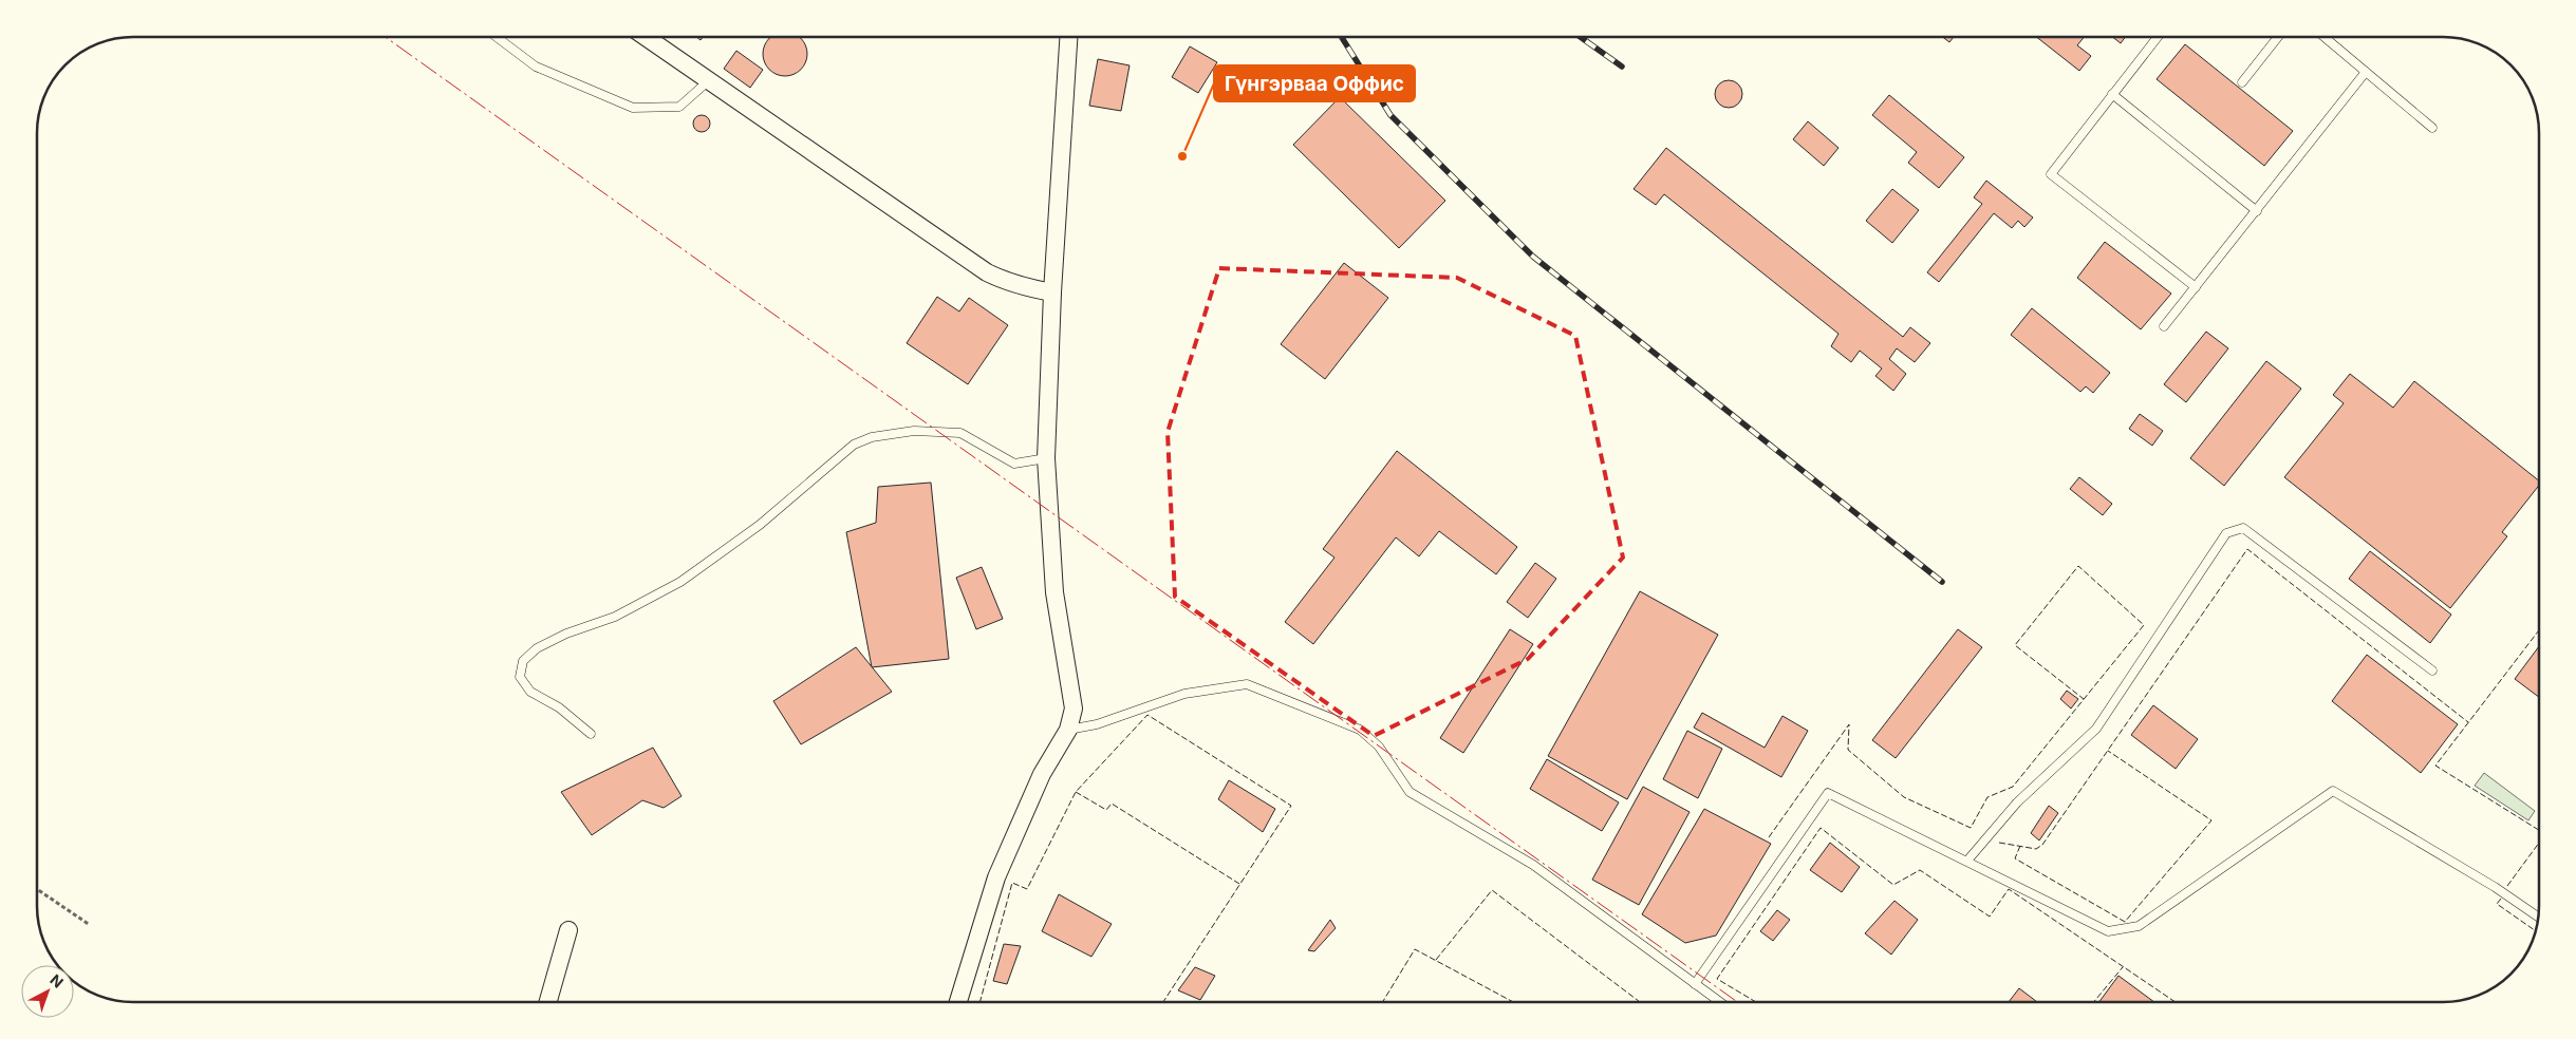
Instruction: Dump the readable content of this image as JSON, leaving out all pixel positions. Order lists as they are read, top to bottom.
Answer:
{
  "places": ["Гүнгэрваа Оффис"],
  "north": "top right"
}
